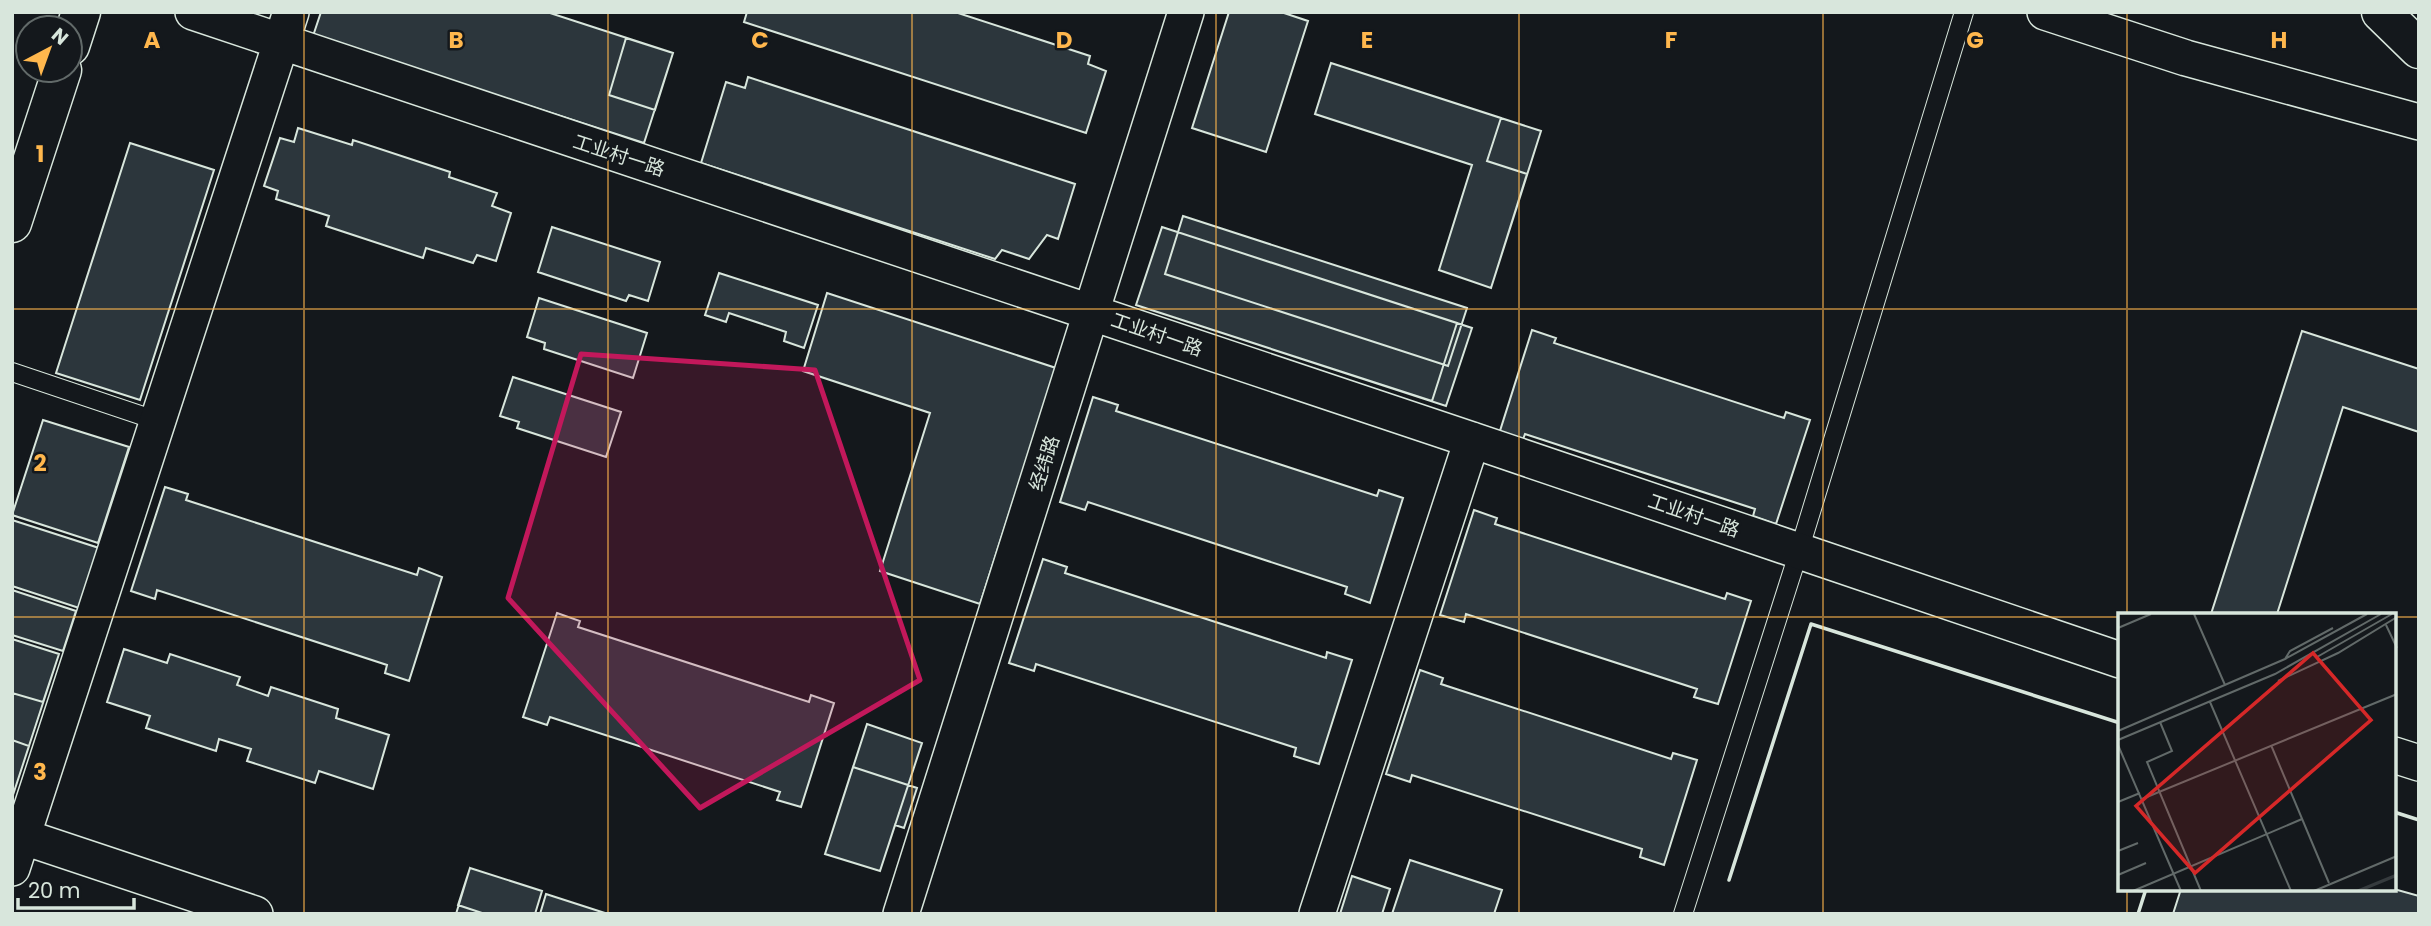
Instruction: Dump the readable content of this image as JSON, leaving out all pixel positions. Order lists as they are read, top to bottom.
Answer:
{
  "streets": {
    "street": ["工业村一路", "经纬路"]
  },
  "crossings": [
    ["工业村一路", "经纬路"]
  ],
  "scale_bar": "20 m",
  "north": "top right",
  "grid": {
    "columns": [
      "A",
      "B",
      "C",
      "D",
      "E",
      "F",
      "G",
      "H"
    ],
    "rows": ["1", "2", "3"]
  }
}
